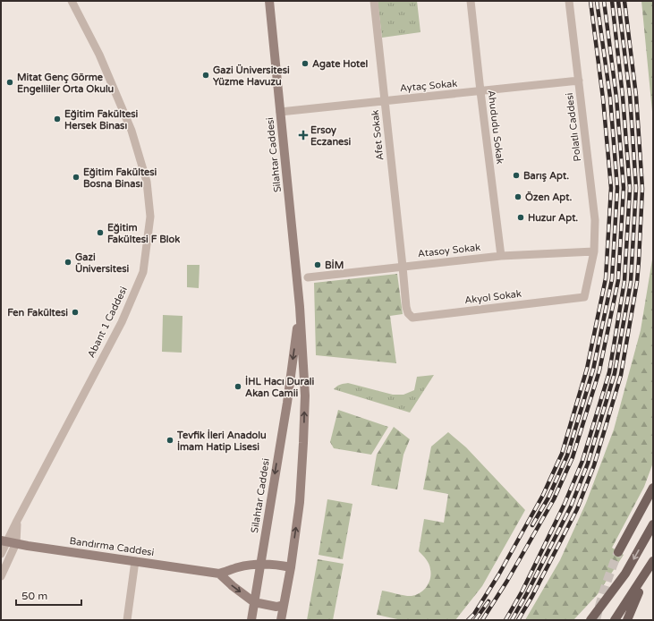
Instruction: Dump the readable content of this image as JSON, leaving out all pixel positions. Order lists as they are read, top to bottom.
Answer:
{
  "streets": {
    "main road": ["Silahtar Caddesi", "Bandırma Caddesi"],
    "street": [
      "Aytaç Sokak",
      "Ahududu Sokak",
      "Polatlı Caddesi",
      "Afet Sokak",
      "Atasoy Sokak",
      "Akyol Sokak",
      "Abant 1 Caddesi"
    ]
  },
  "crossings": [
    ["Aytaç Sokak", "Ahududu Sokak"],
    ["Aytaç Sokak", "Polatlı Caddesi"],
    ["Aytaç Sokak", "Afet Sokak"],
    ["Aytaç Sokak", "Silahtar Caddesi"],
    ["Ahududu Sokak", "Atasoy Sokak"],
    ["Polatlı Caddesi", "Atasoy Sokak"],
    ["Polatlı Caddesi", "Akyol Sokak"],
    ["Afet Sokak", "Atasoy Sokak"],
    ["Afet Sokak", "Akyol Sokak"],
    ["Silahtar Caddesi", "Bandırma Caddesi"],
    ["Atasoy Sokak", "Akyol Sokak"],
    ["Abant 1 Caddesi", "Bandırma Caddesi"]
  ],
  "places": {
    "other": [
      "Agate Hotel",
      "Gazi Üniversitesi Yüzme Havuzu",
      "Mitat Genç Görme Engelliler Orta Okulu",
      "Eğitim Fakültesi Hersek Binası",
      "Barış Apt.",
      "Eğitim Fakültesi Bosna Binası",
      "Özen Apt.",
      "Huzur Apt.",
      "Eğitim Fakültesi F Blok",
      "Gazi Üniversitesi",
      "BİM",
      "Fen Fakültesi",
      "İHL Hacı Durali Akan Camii",
      "Tevfik İleri Anadolu İmam Hatip Lisesi"
    ],
    "health": ["Ersoy Eczanesi"]
  },
  "scale_bar": "50 m"
}
